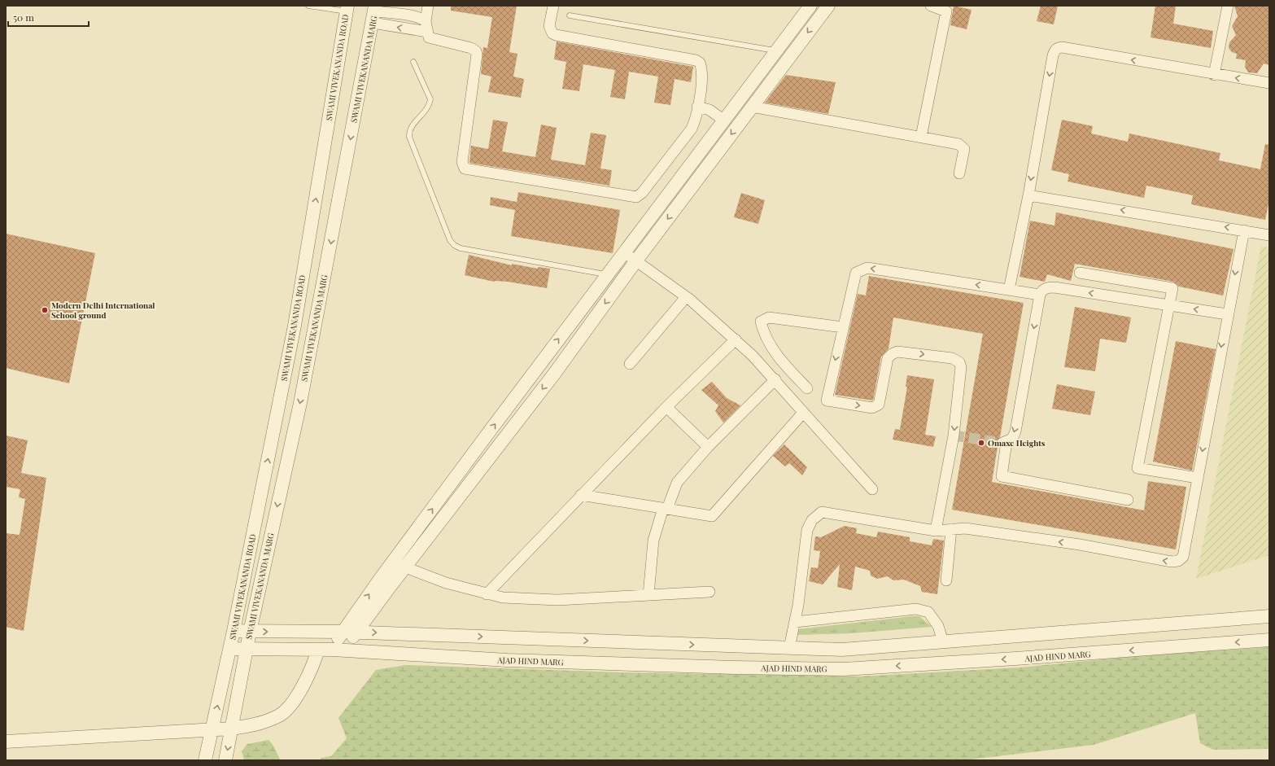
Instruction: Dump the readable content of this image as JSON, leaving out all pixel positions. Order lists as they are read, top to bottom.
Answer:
{
  "streets": {
    "street": ["SWAMI VIVEKANANDA ROAD", "SWAMI VIVEKANANDA MARG", "AJAD HIND MARG"]
  },
  "crossings": [
    ["SWAMI VIVEKANANDA ROAD", "AJAD HIND MARG"],
    ["SWAMI VIVEKANANDA MARG", "AJAD HIND MARG"]
  ],
  "one_way": ["SWAMI VIVEKANANDA ROAD", "SWAMI VIVEKANANDA MARG"],
  "places": ["Modern Delhi International School ground", "Omaxe Heights"],
  "scale_bar": "50 m"
}
